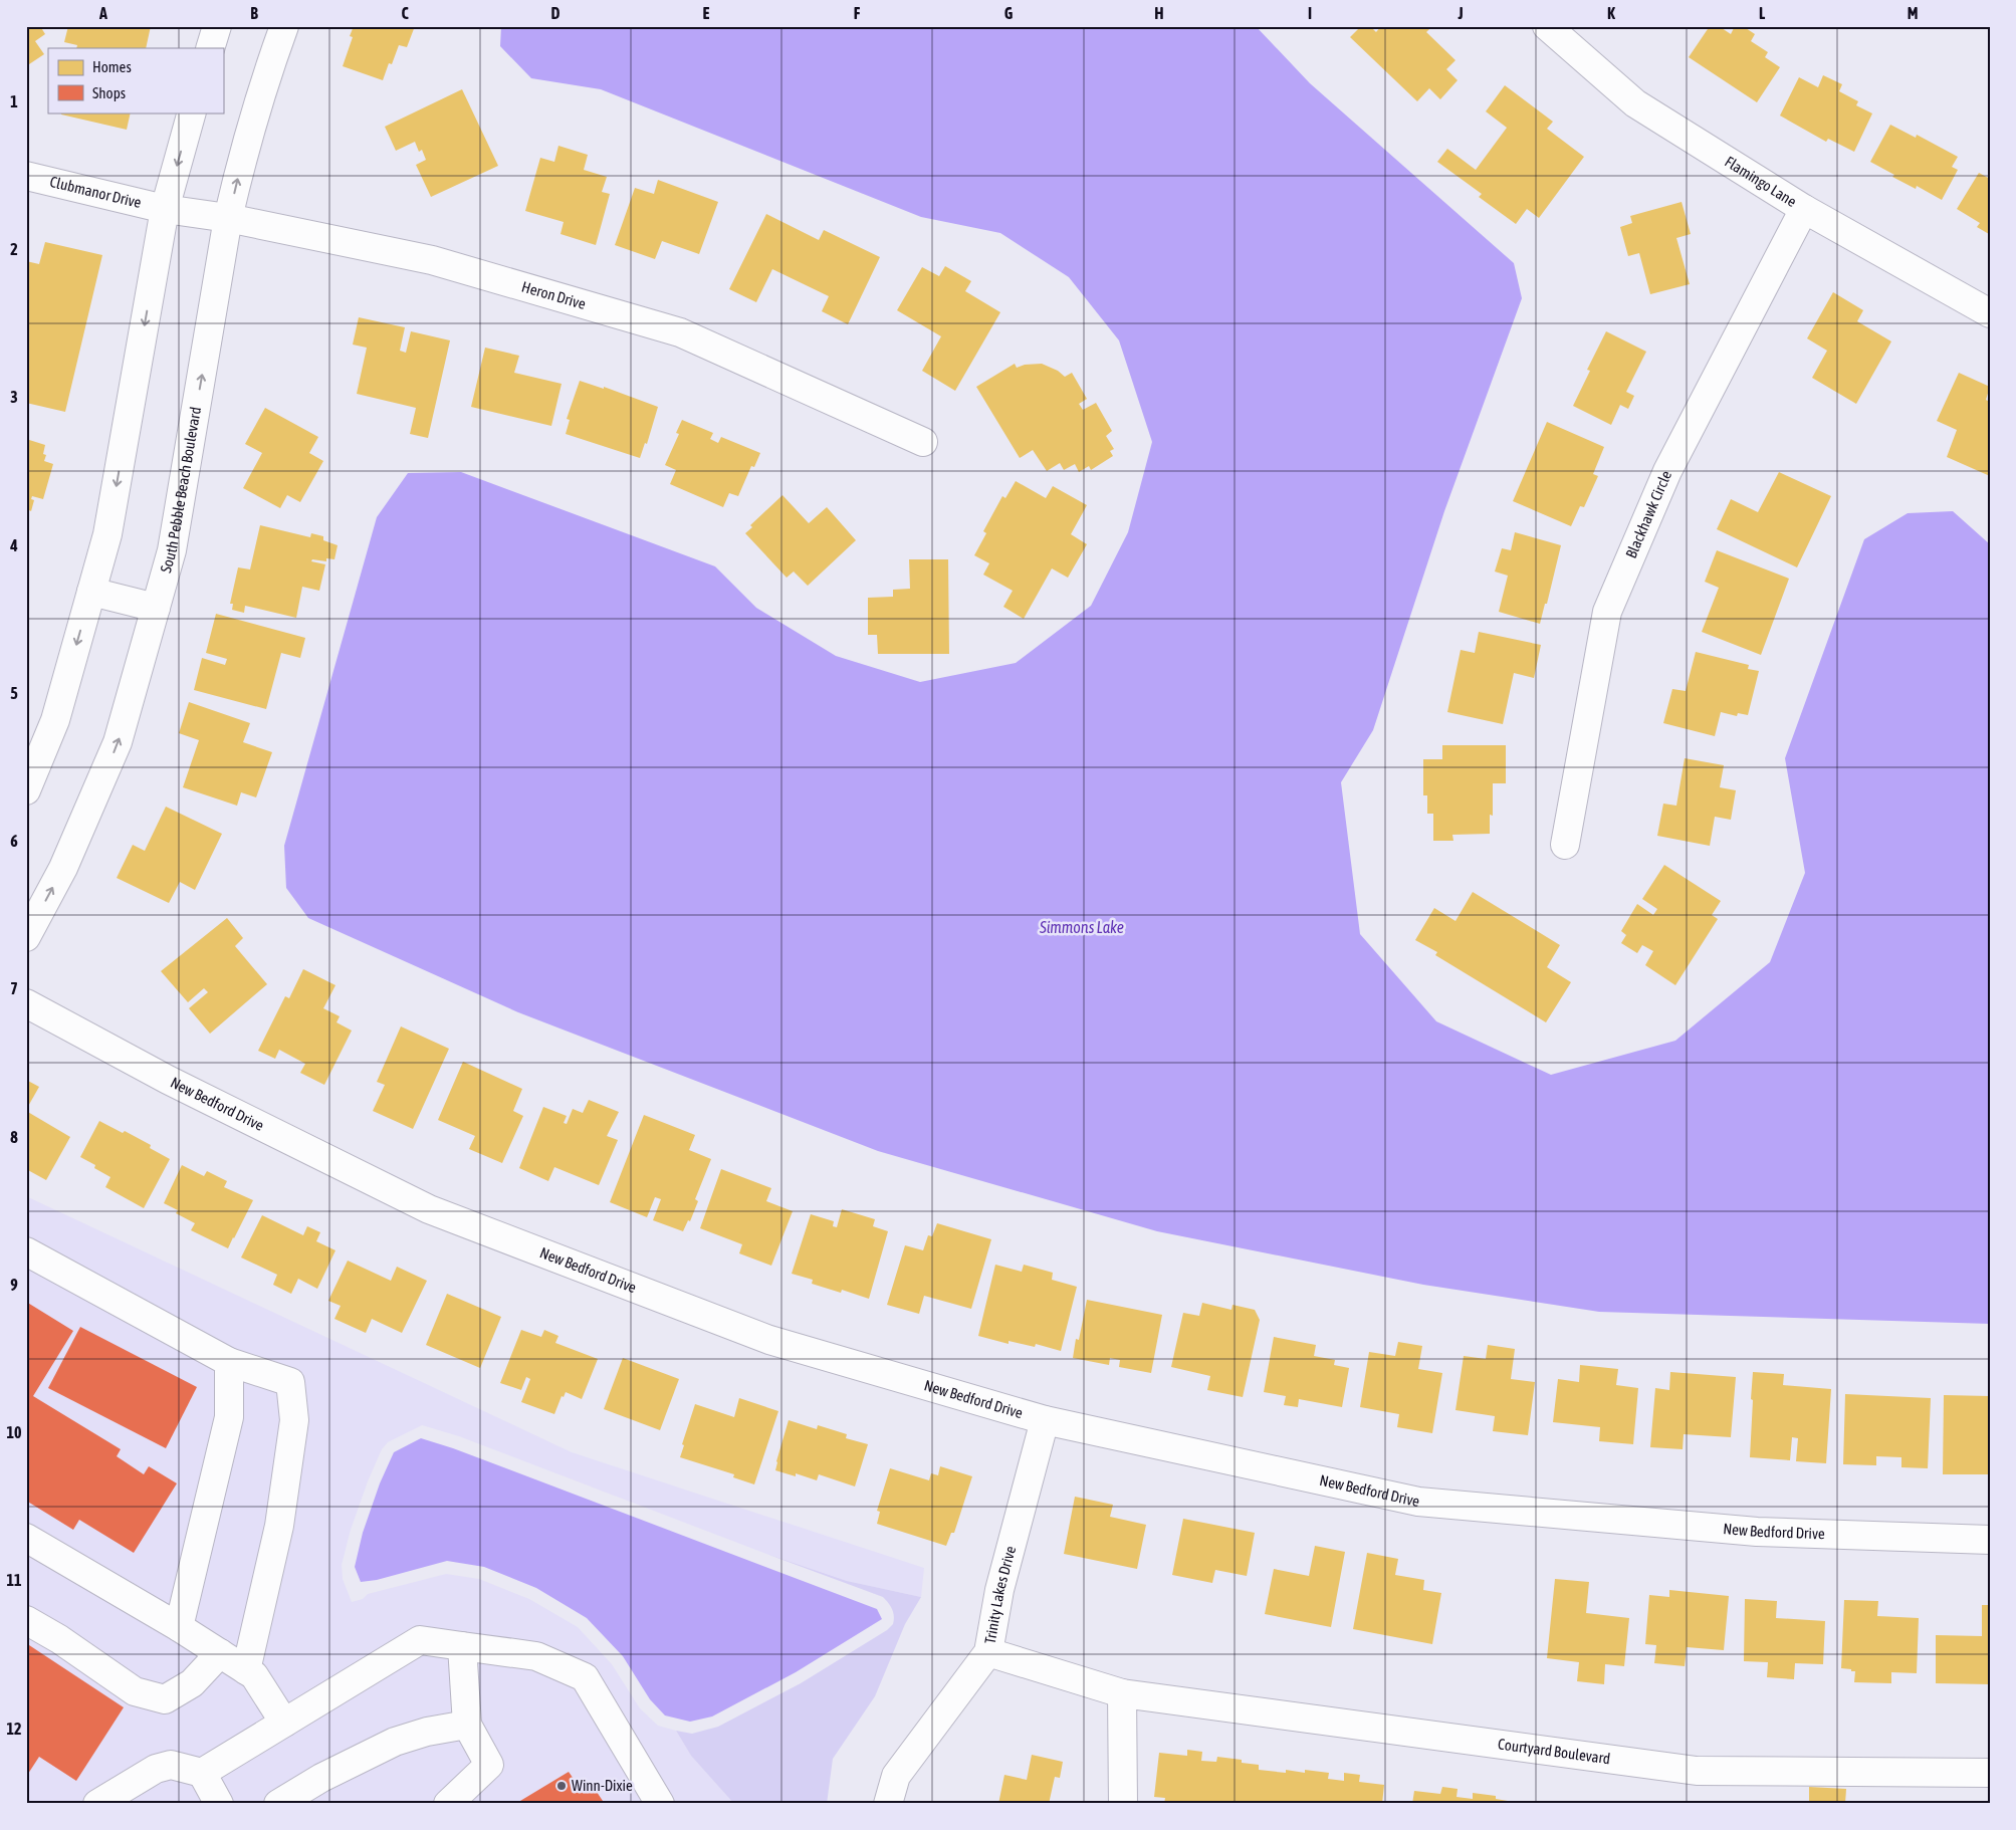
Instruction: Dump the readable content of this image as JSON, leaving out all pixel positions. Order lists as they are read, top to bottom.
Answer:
{
  "streets": {
    "street": [
      "Flamingo Lane",
      "Clubmanor Drive",
      "Heron Drive",
      "South Pebble Beach Boulevard",
      "Blackhawk Circle",
      "New Bedford Drive",
      "Trinity Lakes Drive",
      "Courtyard Boulevard"
    ]
  },
  "crossings": [
    ["Flamingo Lane", "Blackhawk Circle"],
    ["Clubmanor Drive", "Heron Drive"],
    ["Heron Drive", "South Pebble Beach Boulevard"],
    ["New Bedford Drive", "Trinity Lakes Drive"],
    ["Trinity Lakes Drive", "Courtyard Boulevard"]
  ],
  "water": ["Simmons Lake"],
  "places": ["Winn-Dixie"],
  "legend": ["Homes", "Shops"],
  "grid": {
    "columns": [
      "A",
      "B",
      "C",
      "D",
      "E",
      "F",
      "G",
      "H",
      "I",
      "J",
      "K",
      "L",
      "M"
    ],
    "rows": [
      "1",
      "2",
      "3",
      "4",
      "5",
      "6",
      "7",
      "8",
      "9",
      "10",
      "11",
      "12"
    ]
  }
}
